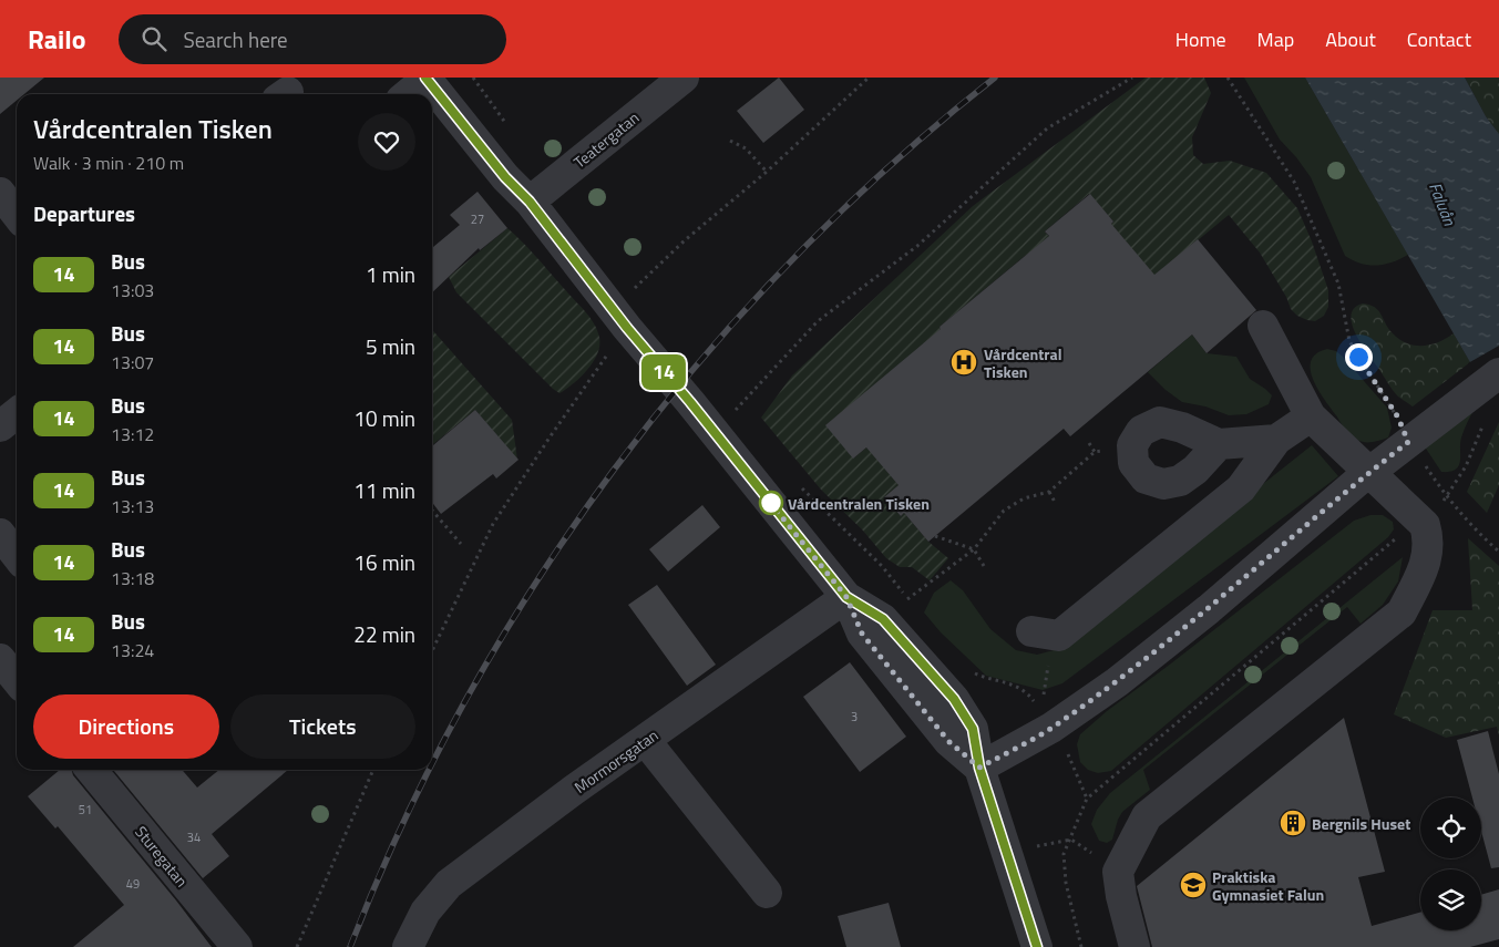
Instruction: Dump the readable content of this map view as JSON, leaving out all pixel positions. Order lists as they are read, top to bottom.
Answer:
{
  "streets": {
    "street": ["Teatergatan", "Mormorsgatan", "Sturegatan"]
  },
  "water": ["Faluån"],
  "places": {
    "hospital": ["Vårdcentral Tisken"],
    "other": ["Vårdcentralen Tisken"],
    "building": ["Bergnils Huset"],
    "school or university": ["Praktiska Gymnasiet Falun"]
  },
  "lines": ["bus line 14"],
  "house_numbers": [
    "27",
    "3",
    "51",
    "34",
    "49"
  ],
  "page": {
    "header": "Railo",
    "search": "Search here",
    "nav": [
      "Home",
      "Map",
      "About",
      "Contact"
    ],
    "on_map": "14",
    "heading": [
      ["Vårdcentralen Tisken", "Walk · 3 min · 210 m"],
      "Departures"
    ],
    "list": [
      {
        "mark": "14",
        "name": "Bus",
        "note": "13:03",
        "value": "1 min"
      },
      {
        "mark": "14",
        "name": "Bus",
        "note": "13:07",
        "value": "5 min"
      },
      {
        "mark": "14",
        "name": "Bus",
        "note": "13:12",
        "value": "10 min"
      },
      {
        "mark": "14",
        "name": "Bus",
        "note": "13:13",
        "value": "11 min"
      },
      {
        "mark": "14",
        "name": "Bus",
        "note": "13:18",
        "value": "16 min"
      },
      {
        "mark": "14",
        "name": "Bus",
        "note": "13:24",
        "value": "22 min"
      }
    ],
    "buttons": ["Directions", "Tickets"]
  }
}
